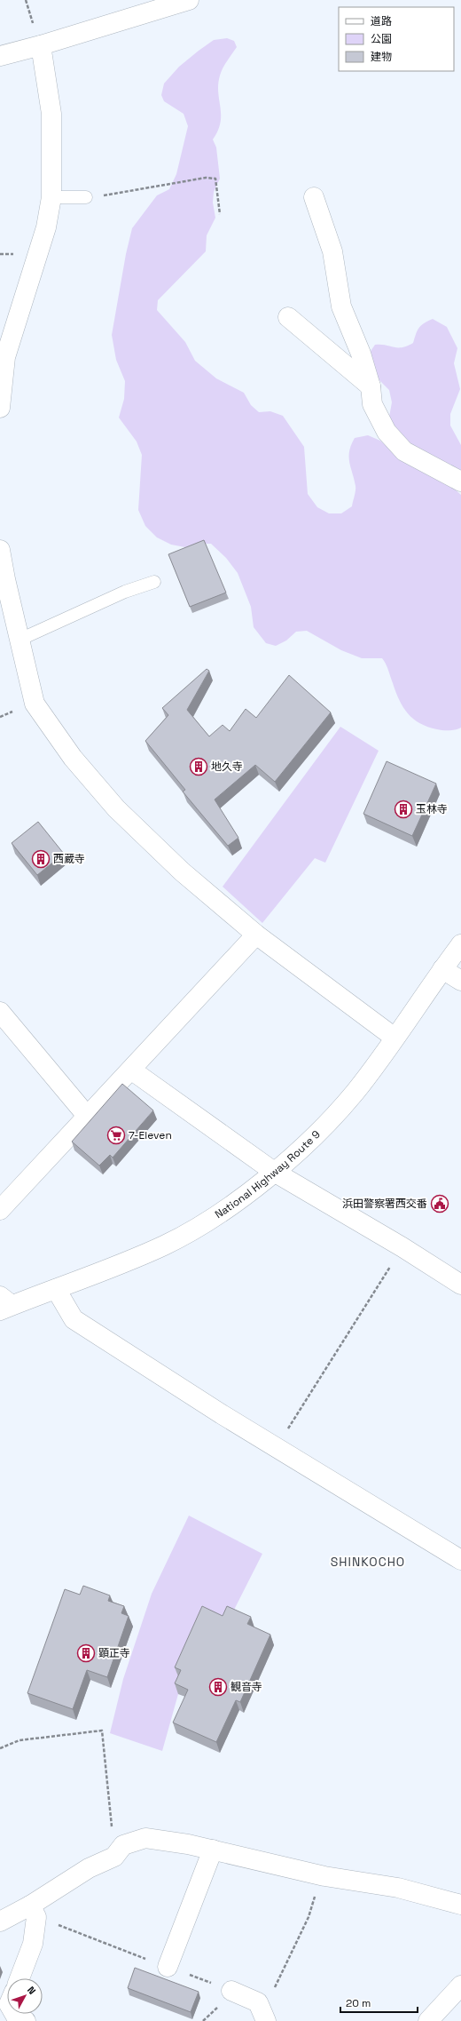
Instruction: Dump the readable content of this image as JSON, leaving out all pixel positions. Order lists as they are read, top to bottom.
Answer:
{
  "streets": {
    "main road": ["National Highway Route 9"]
  },
  "districts": ["SHINKOCHO"],
  "places": {
    "building": [
      "地久寺",
      "玉林寺",
      "西蔵寺",
      "顕正寺",
      "観音寺"
    ],
    "supermarket": ["7-Eleven"],
    "public building": ["浜田警察署西交番"]
  },
  "legend": ["道路", "公園", "建物"],
  "scale_bar": "20 m",
  "north": "top right"
}
